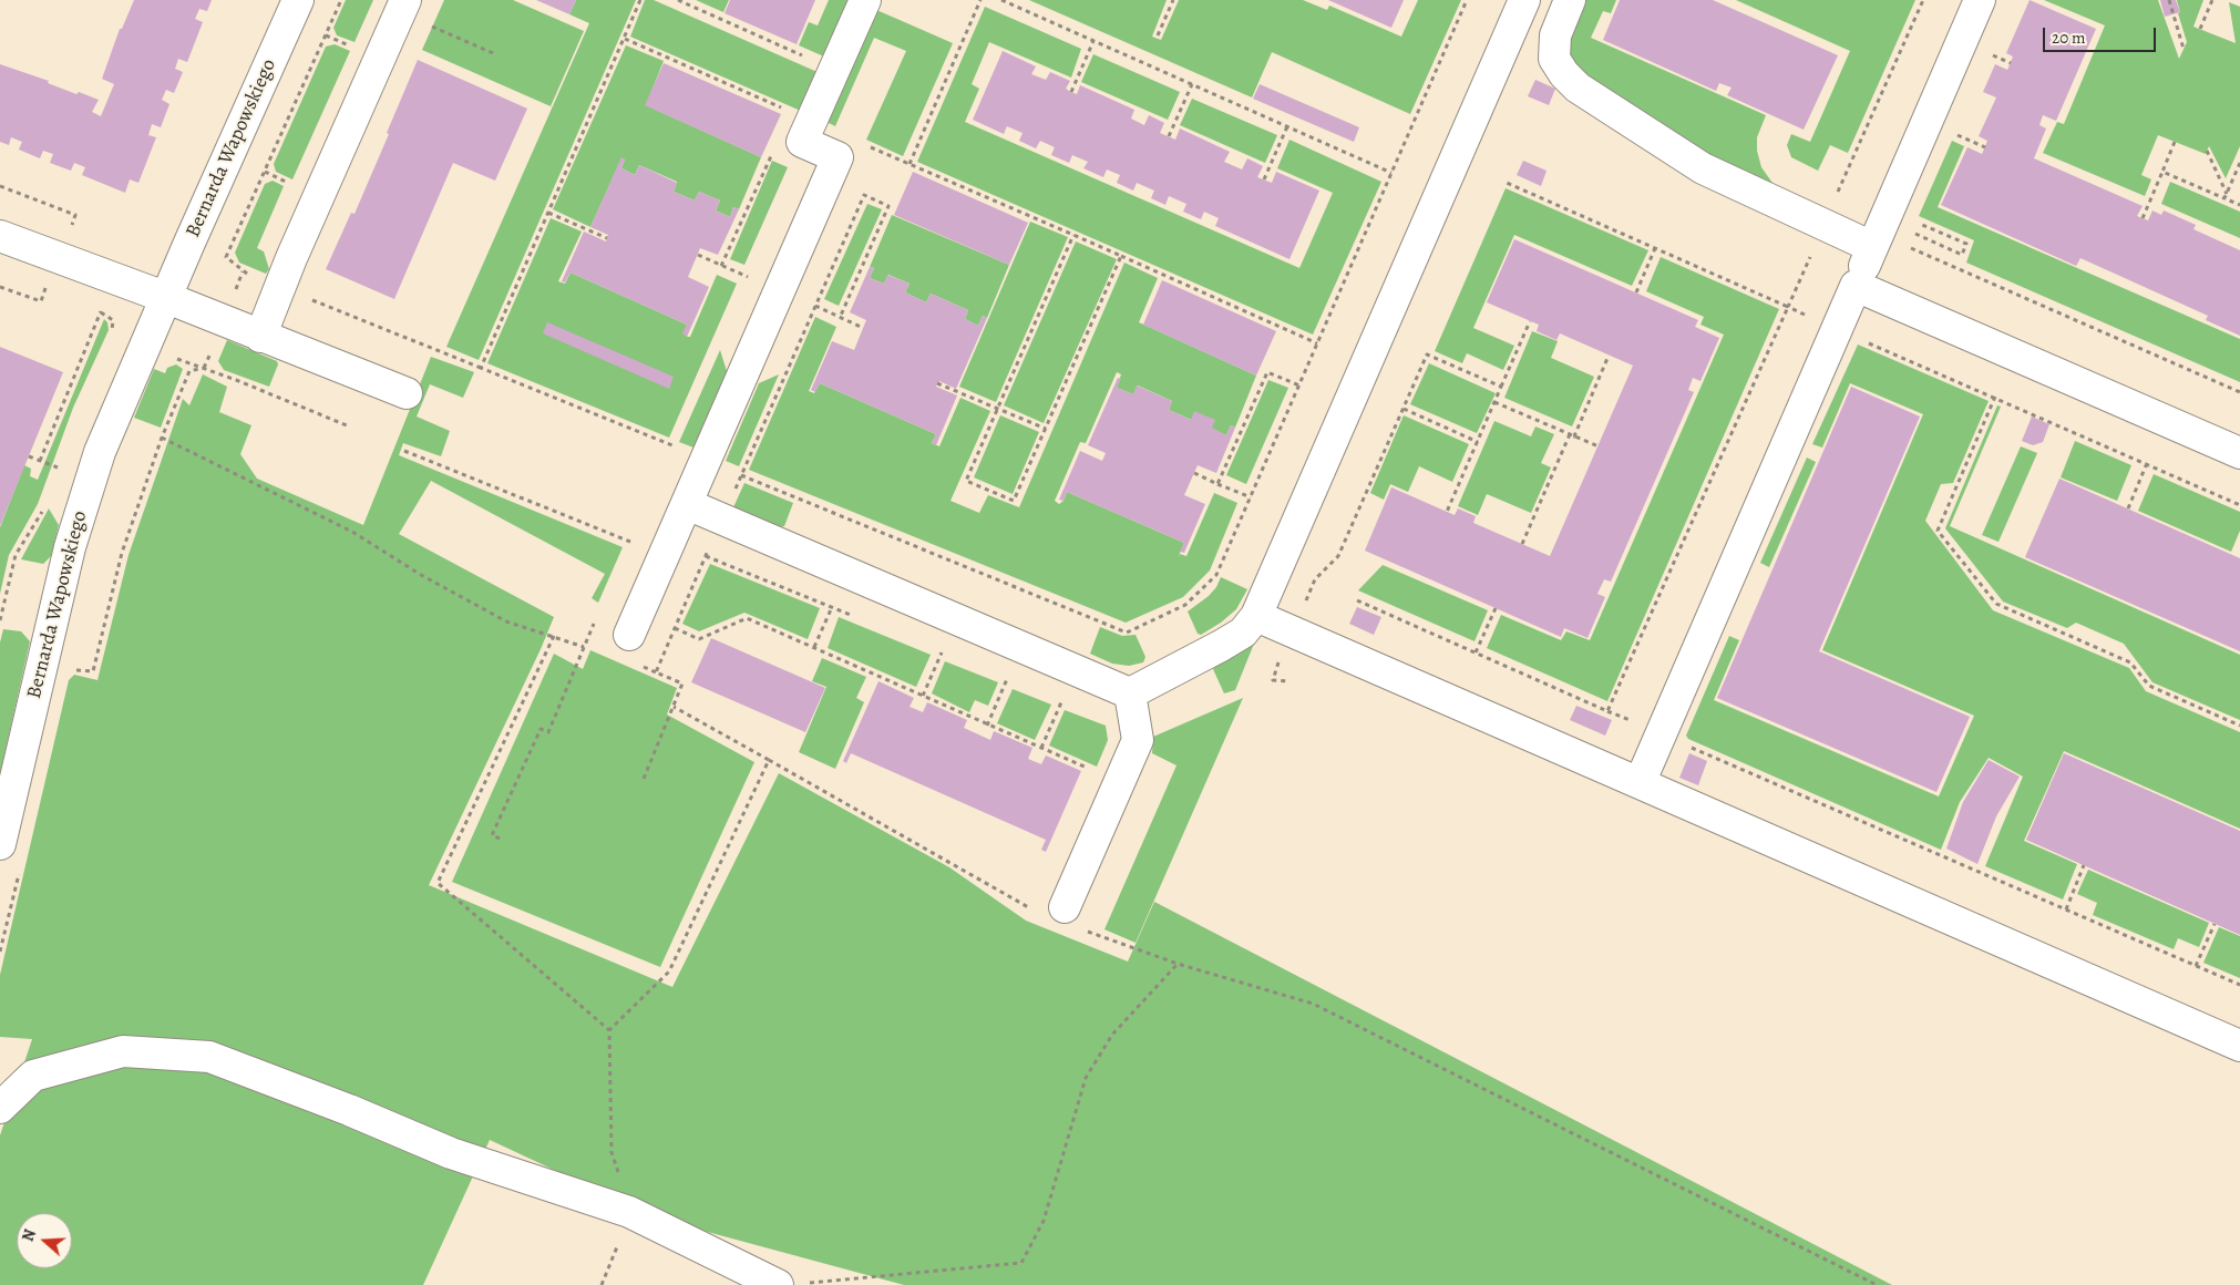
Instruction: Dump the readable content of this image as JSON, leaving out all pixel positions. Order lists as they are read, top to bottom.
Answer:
{
  "streets": {
    "street": ["Bernarda Wapowskiego"]
  },
  "scale_bar": "20 m",
  "north": "left"
}
